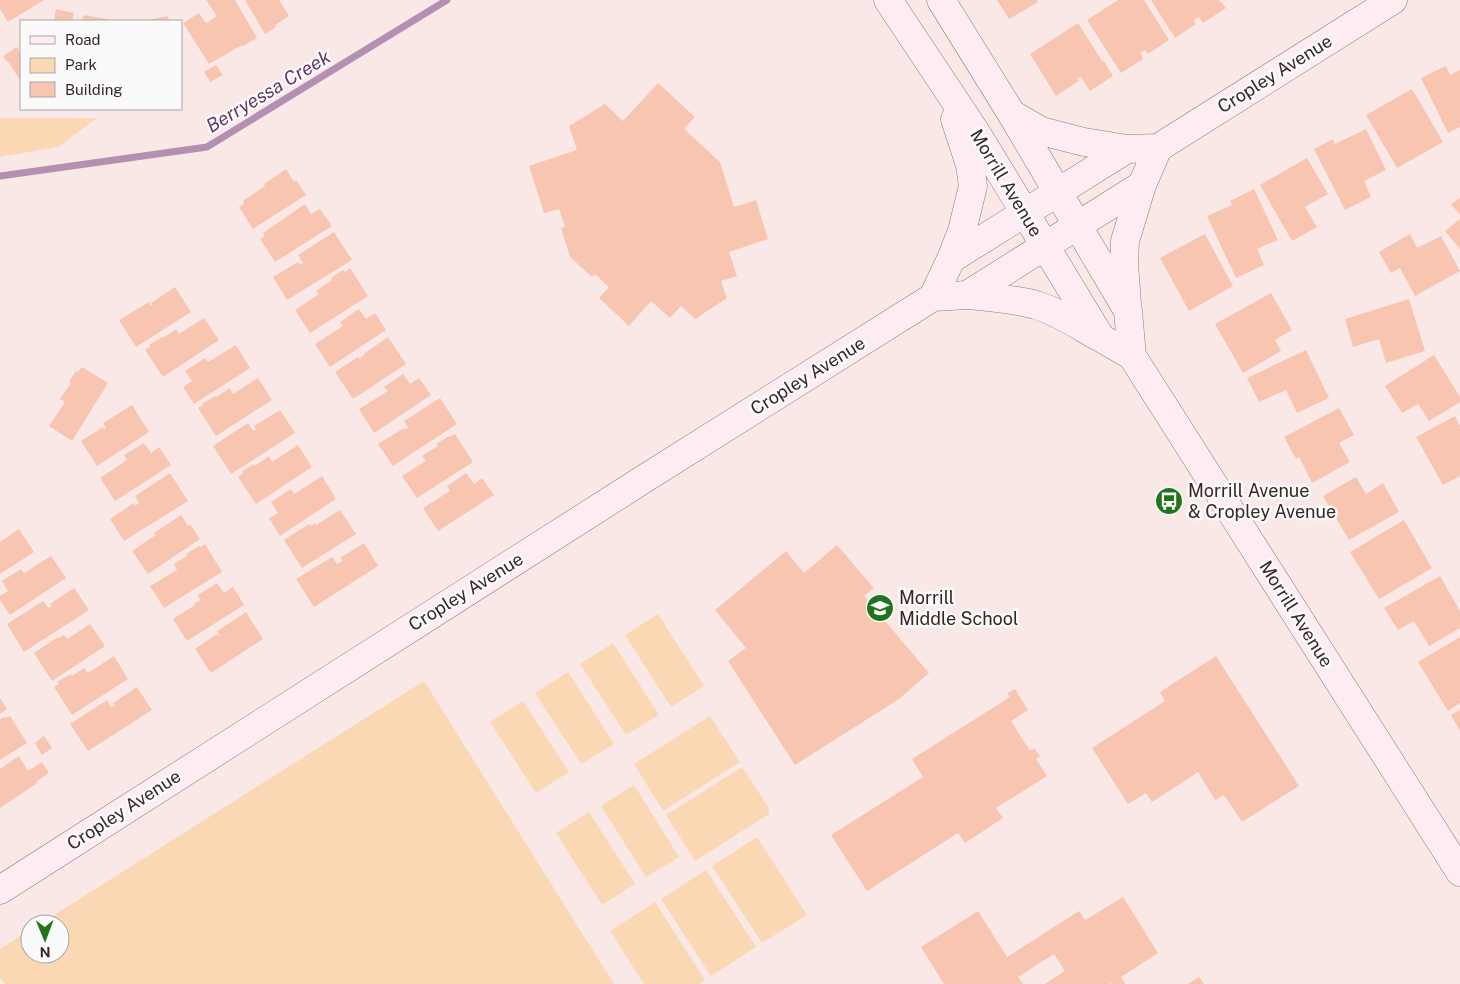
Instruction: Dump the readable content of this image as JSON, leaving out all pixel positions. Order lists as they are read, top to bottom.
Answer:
{
  "streets": {
    "street": ["Cropley Avenue", "Morrill Avenue"]
  },
  "crossings": [
    ["Cropley Avenue", "Morrill Avenue"]
  ],
  "water": ["Berryessa Creek"],
  "places": {
    "bus stop": ["Morrill Avenue & Cropley Avenue"],
    "school or university": ["Morrill Middle School"]
  },
  "legend": ["Road", "Park", "Building"],
  "north": "bottom"
}
